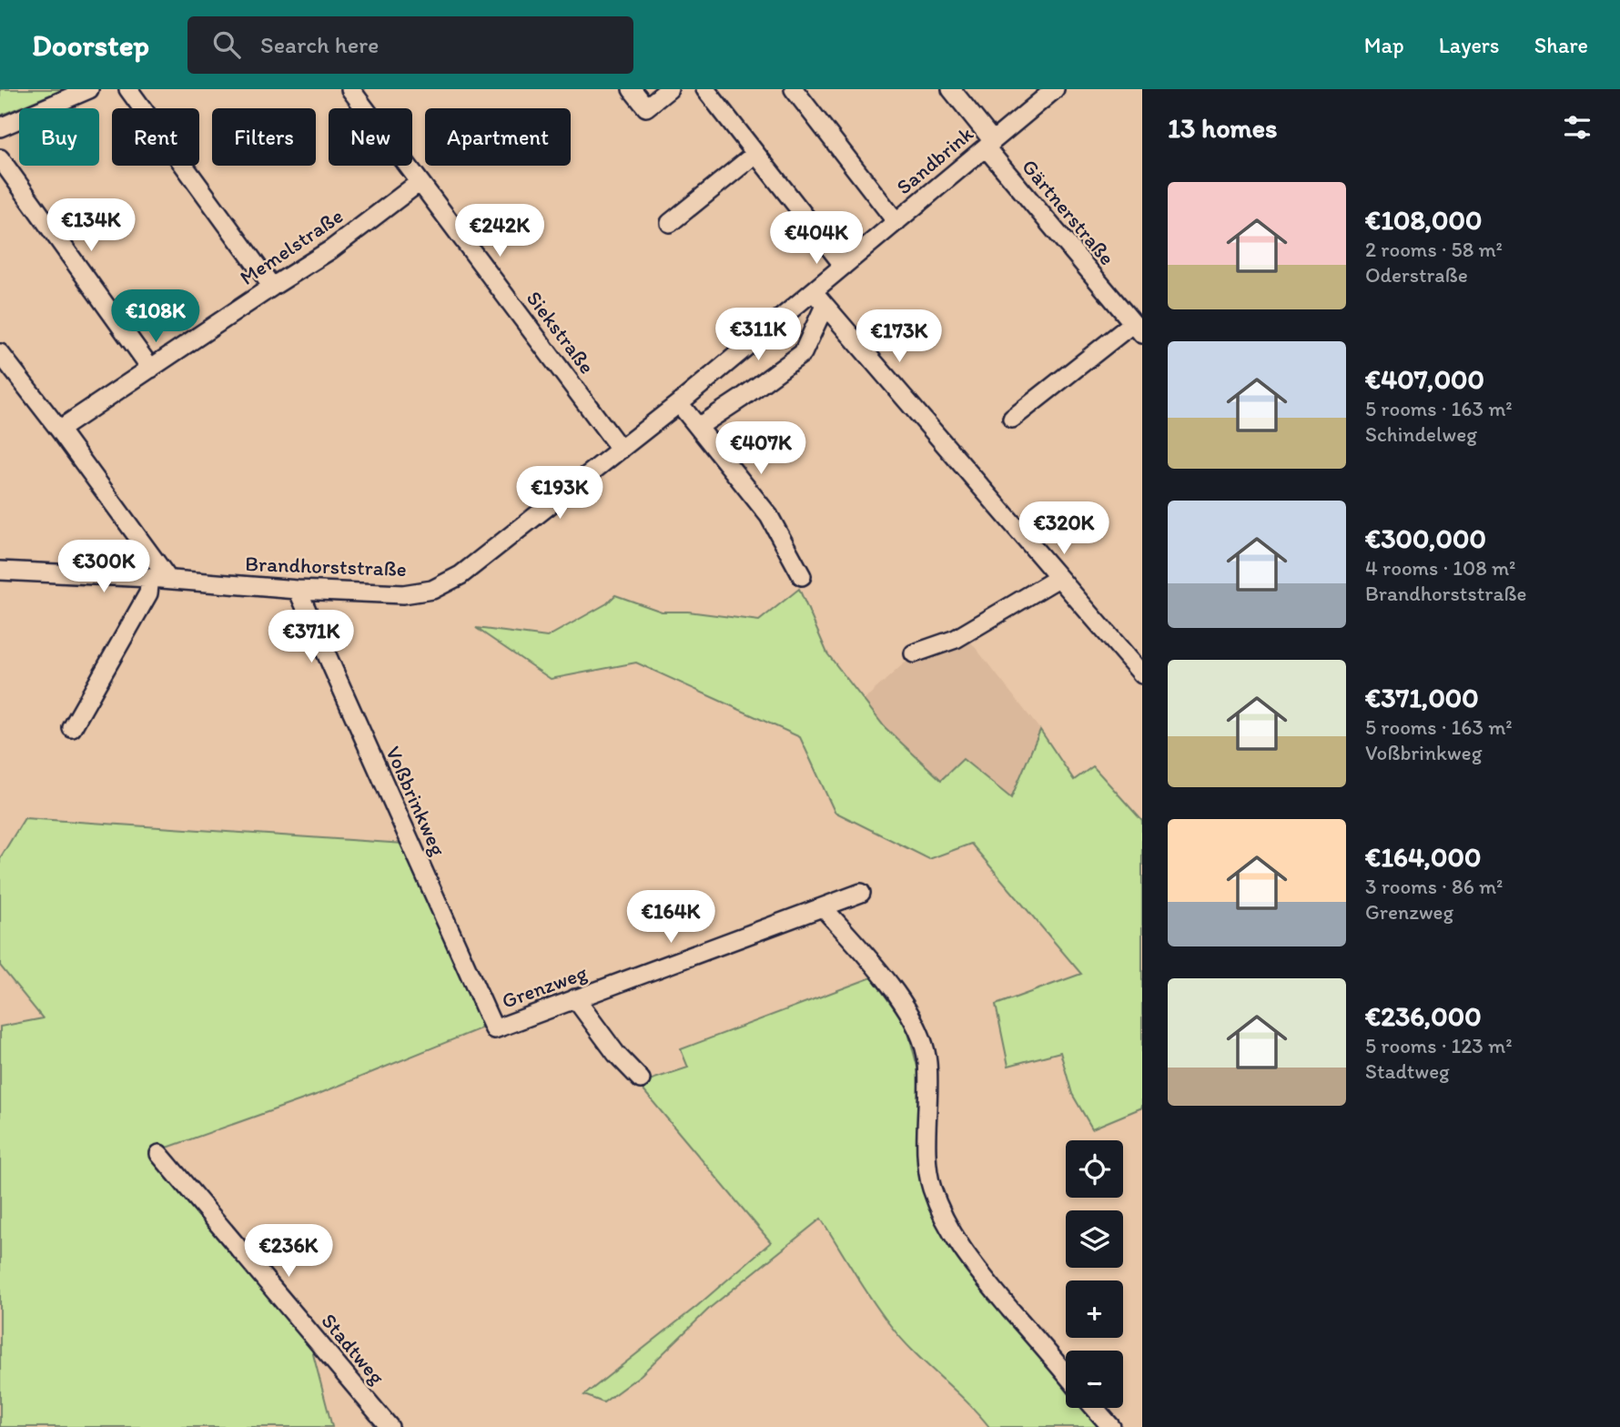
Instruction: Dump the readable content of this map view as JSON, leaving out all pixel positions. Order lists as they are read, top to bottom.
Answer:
{
  "streets": {
    "street": [
      "Sandbrink",
      "Gärtnerstraße",
      "Memelstraße",
      "Siekstraße",
      "Brandhorststraße",
      "Voßbrinkweg",
      "Grenzweg",
      "Stadtweg"
    ]
  },
  "crossings": [
    ["Sandbrink", "Gärtnerstraße"],
    ["Sandbrink", "Brandhorststraße"],
    ["Memelstraße", "Siekstraße"],
    ["Siekstraße", "Brandhorststraße"],
    ["Brandhorststraße", "Voßbrinkweg"],
    ["Voßbrinkweg", "Grenzweg"]
  ],
  "page": {
    "header": "Doorstep",
    "search": "Search here",
    "nav": ["Map", "Layers", "Share"],
    "heading": "13 homes",
    "chip": [
      "Buy",
      "Rent",
      "Filters",
      "New",
      "Apartment"
    ],
    "list": [
      {
        "name": "€108,000",
        "note": "2 rooms · 58 m² · Oderstraße"
      },
      {
        "name": "€407,000",
        "note": "5 rooms · 163 m² · Schindelweg"
      },
      {
        "name": "€300,000",
        "note": "4 rooms · 108 m² · Brandhorststraße"
      },
      {
        "name": "€371,000",
        "note": "5 rooms · 163 m² · Voßbrinkweg"
      },
      {
        "name": "€164,000",
        "note": "3 rooms · 86 m² · Grenzweg"
      },
      {
        "name": "€236,000",
        "note": "5 rooms · 123 m² · Stadtweg"
      }
    ],
    "price": [
      "€134K",
      "€242K",
      "€404K",
      "€108K",
      "€311K",
      "€173K",
      "€407K",
      "€193K",
      "€320K",
      "€300K",
      "€371K",
      "€164K",
      "€236K"
    ],
    "map_buttons": ["+", "−"]
  }
}
